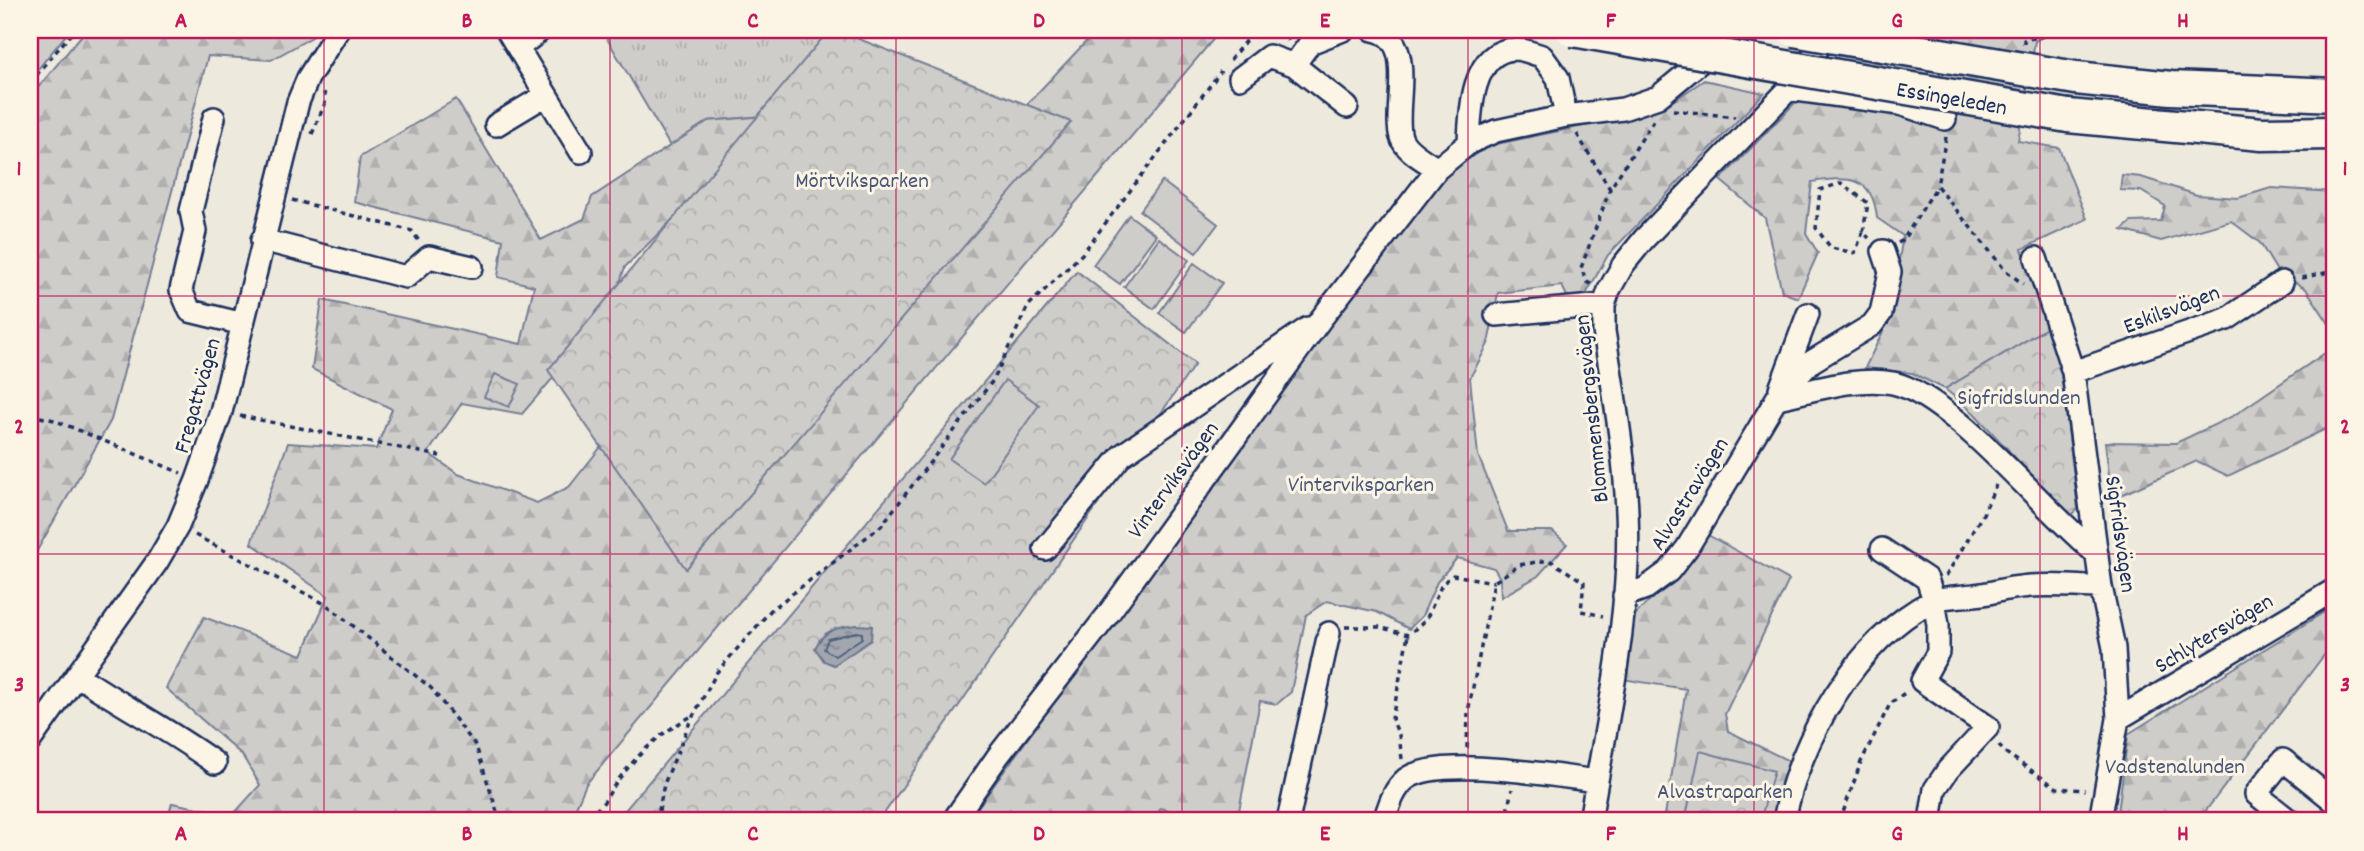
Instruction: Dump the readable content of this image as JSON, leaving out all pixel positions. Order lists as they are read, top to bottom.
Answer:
{
  "streets": {
    "highway": ["Essingeleden"],
    "street": [
      "Eskilsvägen",
      "Fregattvägen",
      "Blommensbergsvägen",
      "Vinterviksvägen",
      "Alvastravägen",
      "Sigfridsvägen",
      "Schlytersvägen"
    ]
  },
  "crossings": [
    ["Eskilsvägen", "Sigfridsvägen"],
    ["Blommensbergsvägen", "Alvastravägen"],
    ["Sigfridsvägen", "Schlytersvägen"]
  ],
  "parks": [
    "Mörtviksparken",
    "Sigfridslunden",
    "Vinterviksparken",
    "Vadstenalunden",
    "Alvastraparken"
  ],
  "grid": {
    "columns": [
      "A",
      "B",
      "C",
      "D",
      "E",
      "F",
      "G",
      "H"
    ],
    "rows": ["1", "2", "3"]
  }
}
